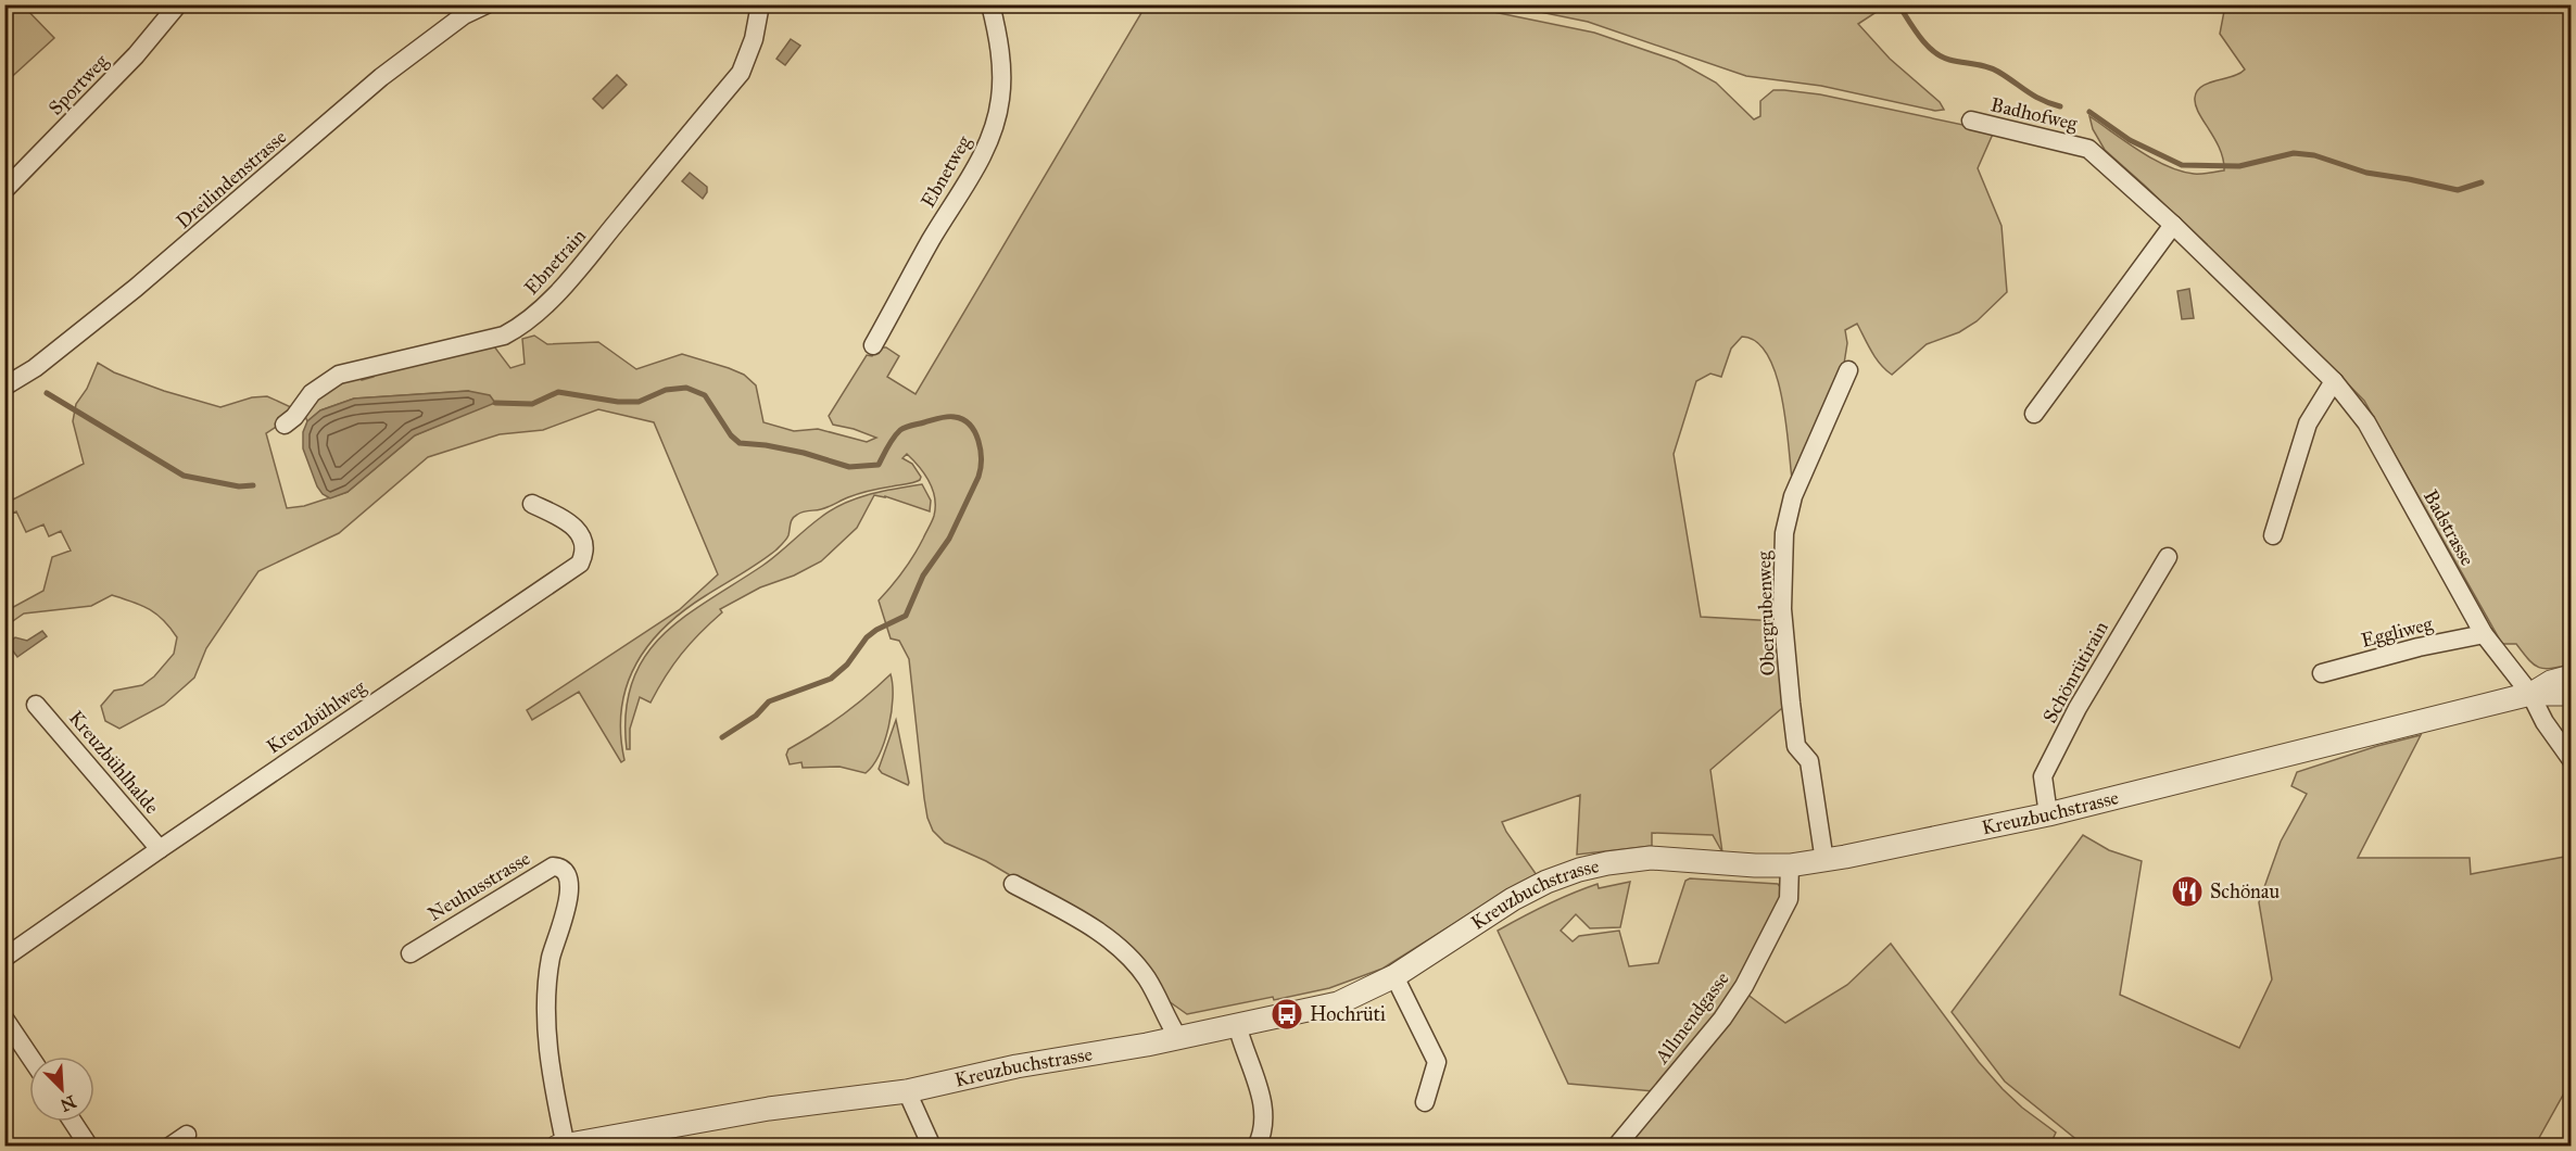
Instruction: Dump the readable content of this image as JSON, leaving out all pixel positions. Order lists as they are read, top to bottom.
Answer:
{
  "streets": {
    "street": [
      "Sportweg",
      "Badhofweg",
      "Ebnetweg",
      "Dreilindenstrasse",
      "Ebnetrain",
      "Badstrasse",
      "Obergrubenweg",
      "Eggliweg",
      "Schönrütirain",
      "Kreuzbühlweg",
      "Kreuzbühlhalde",
      "Kreuzbuchstrasse",
      "Neuhusstrasse",
      "Allmendgasse"
    ]
  },
  "crossings": [
    ["Badhofweg", "Badstrasse"],
    ["Badstrasse", "Eggliweg"],
    ["Badstrasse", "Kreuzbuchstrasse"],
    ["Obergrubenweg", "Kreuzbuchstrasse"],
    ["Schönrütirain", "Kreuzbuchstrasse"],
    ["Kreuzbühlweg", "Kreuzbühlhalde"],
    ["Kreuzbuchstrasse", "Neuhusstrasse"],
    ["Kreuzbuchstrasse", "Allmendgasse"]
  ],
  "places": {
    "restaurant": ["Schönau"],
    "bus stop": ["Hochrüti"]
  },
  "north": "bottom right"
}
